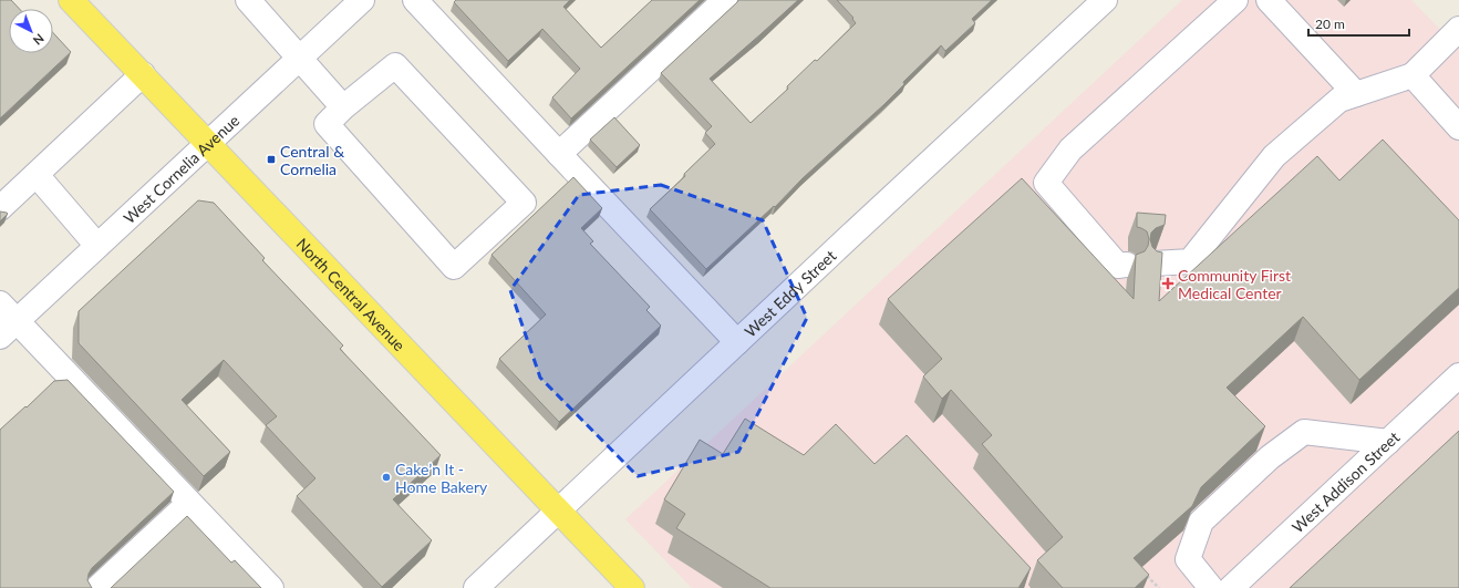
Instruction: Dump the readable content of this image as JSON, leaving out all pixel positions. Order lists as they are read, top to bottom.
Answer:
{
  "streets": {
    "main road": ["North Central Avenue"],
    "street": ["West Cornelia Avenue", "West Eddy Street", "West Addison Street"]
  },
  "crossings": [
    ["West Cornelia Avenue", "North Central Avenue"],
    ["West Eddy Street", "North Central Avenue"]
  ],
  "places": {
    "transit": ["Central & Cornelia"],
    "health": ["Community First Medical Center"],
    "other": ["Cake’n It - Home Bakery"]
  },
  "scale_bar": "20 m",
  "north": "bottom right"
}
